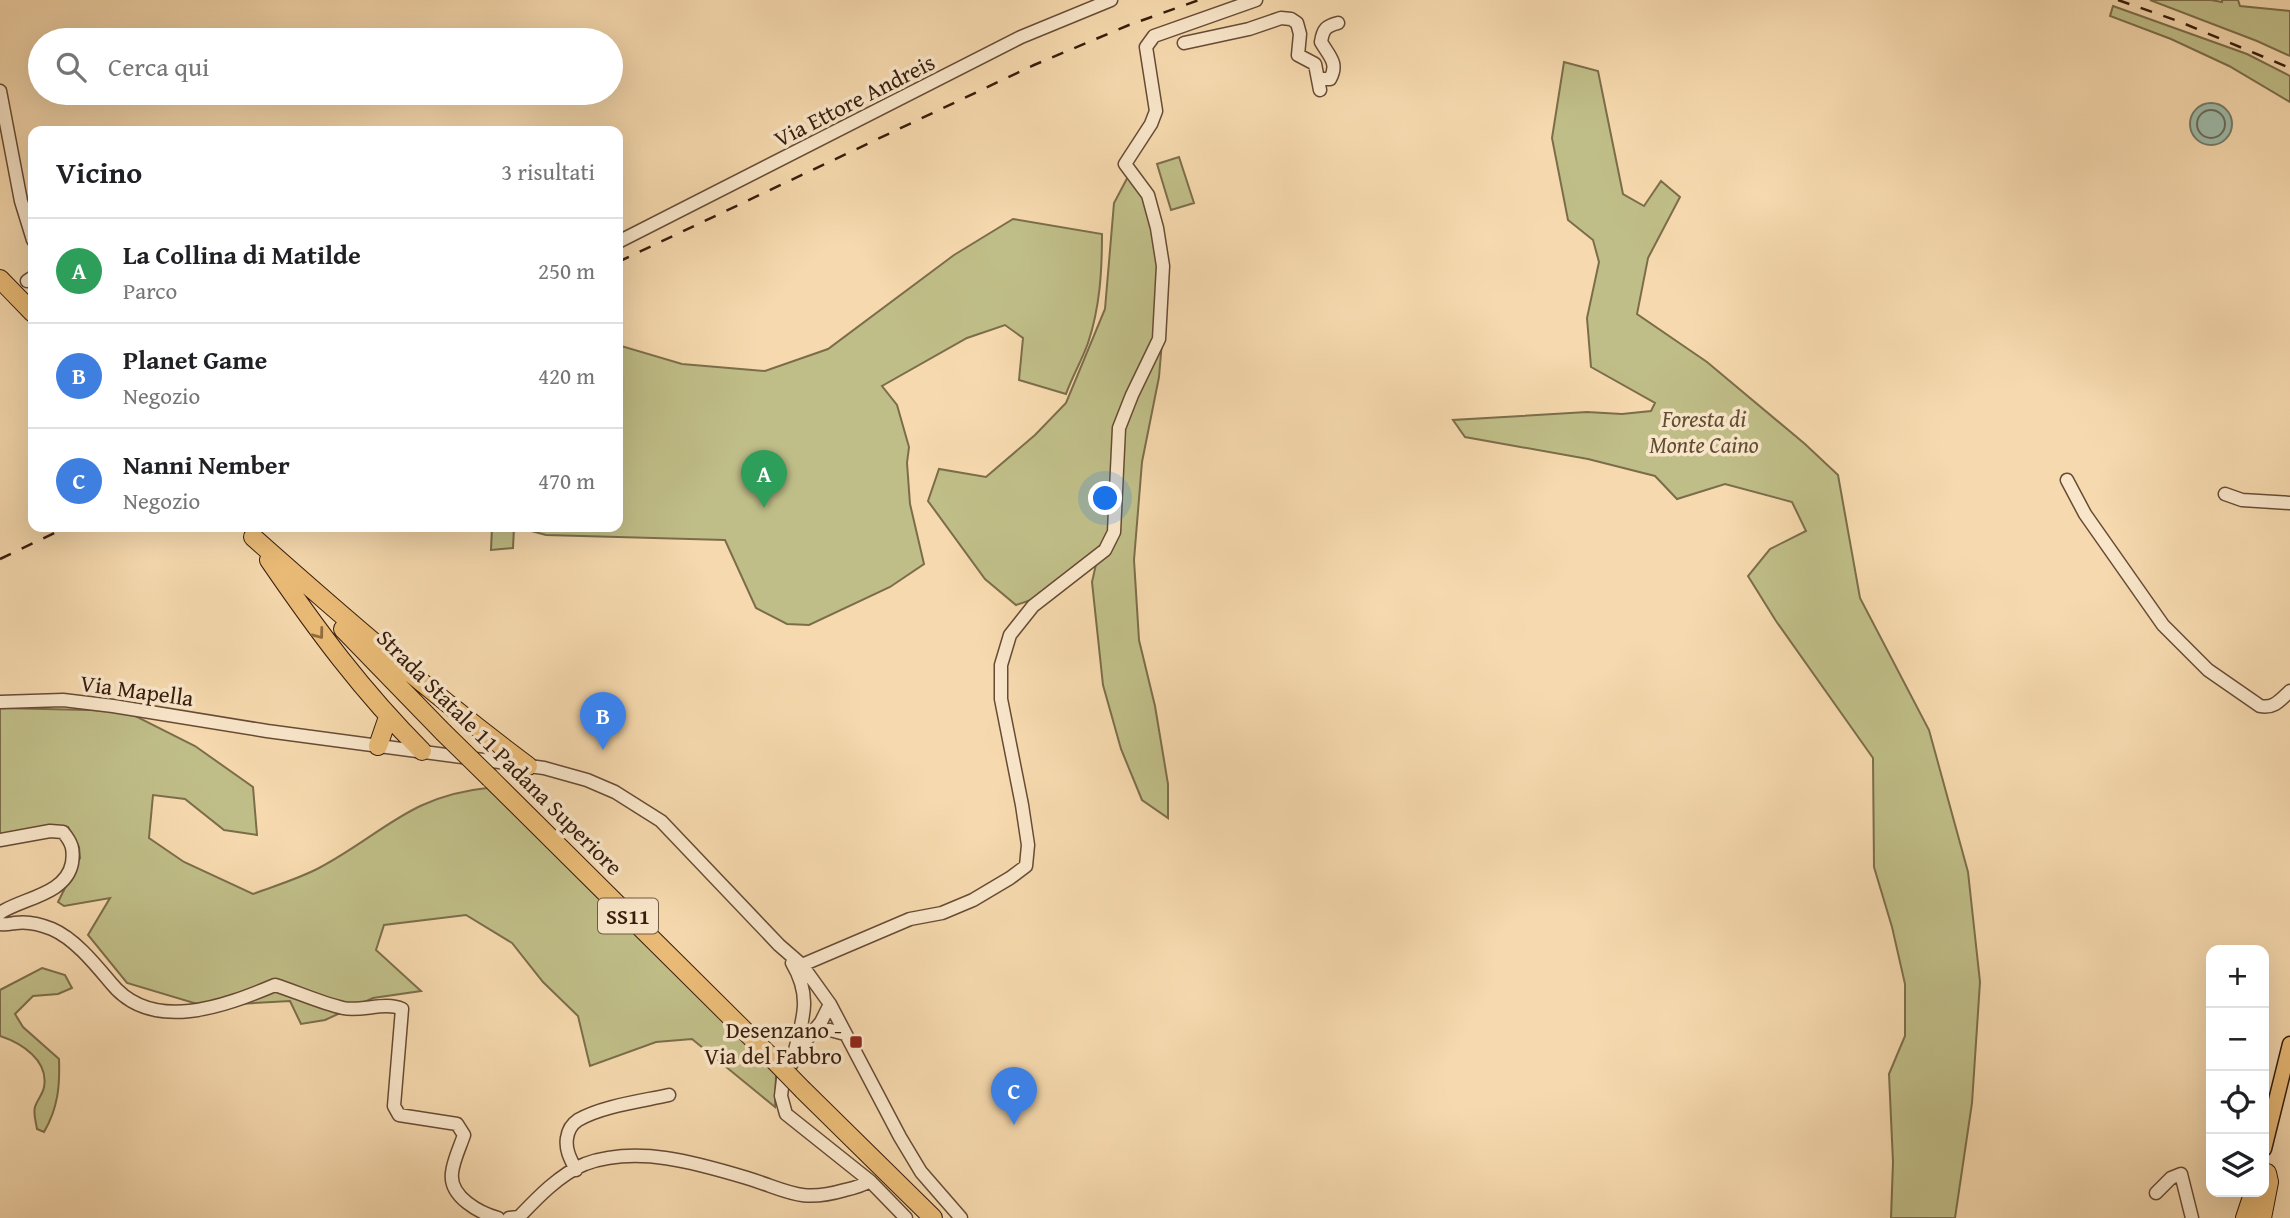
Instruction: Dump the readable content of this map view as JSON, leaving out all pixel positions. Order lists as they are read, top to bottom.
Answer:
{
  "streets": {
    "highway": ["Strada Statale 11 Padana Superiore", "SS11"],
    "street": ["Via Ettore Andreis", "Via Mapella"]
  },
  "parks": ["Foresta di Monte Caino"],
  "places": {
    "transit": ["Desenzano - Via del Fabbro"]
  },
  "page": {
    "search": "Cerca qui",
    "heading": ["Vicino", "3 risultati"],
    "list": [
      {
        "mark": "A",
        "name": "La Collina di Matilde",
        "note": "Parco",
        "value": "250 m"
      },
      {
        "mark": "B",
        "name": "Planet Game",
        "note": "Negozio",
        "value": "420 m"
      },
      {
        "mark": "C",
        "name": "Nanni Nember",
        "note": "Negozio",
        "value": "470 m"
      }
    ],
    "pins": ["A", "B", "C"],
    "map_buttons": ["+", "−"]
  }
}
